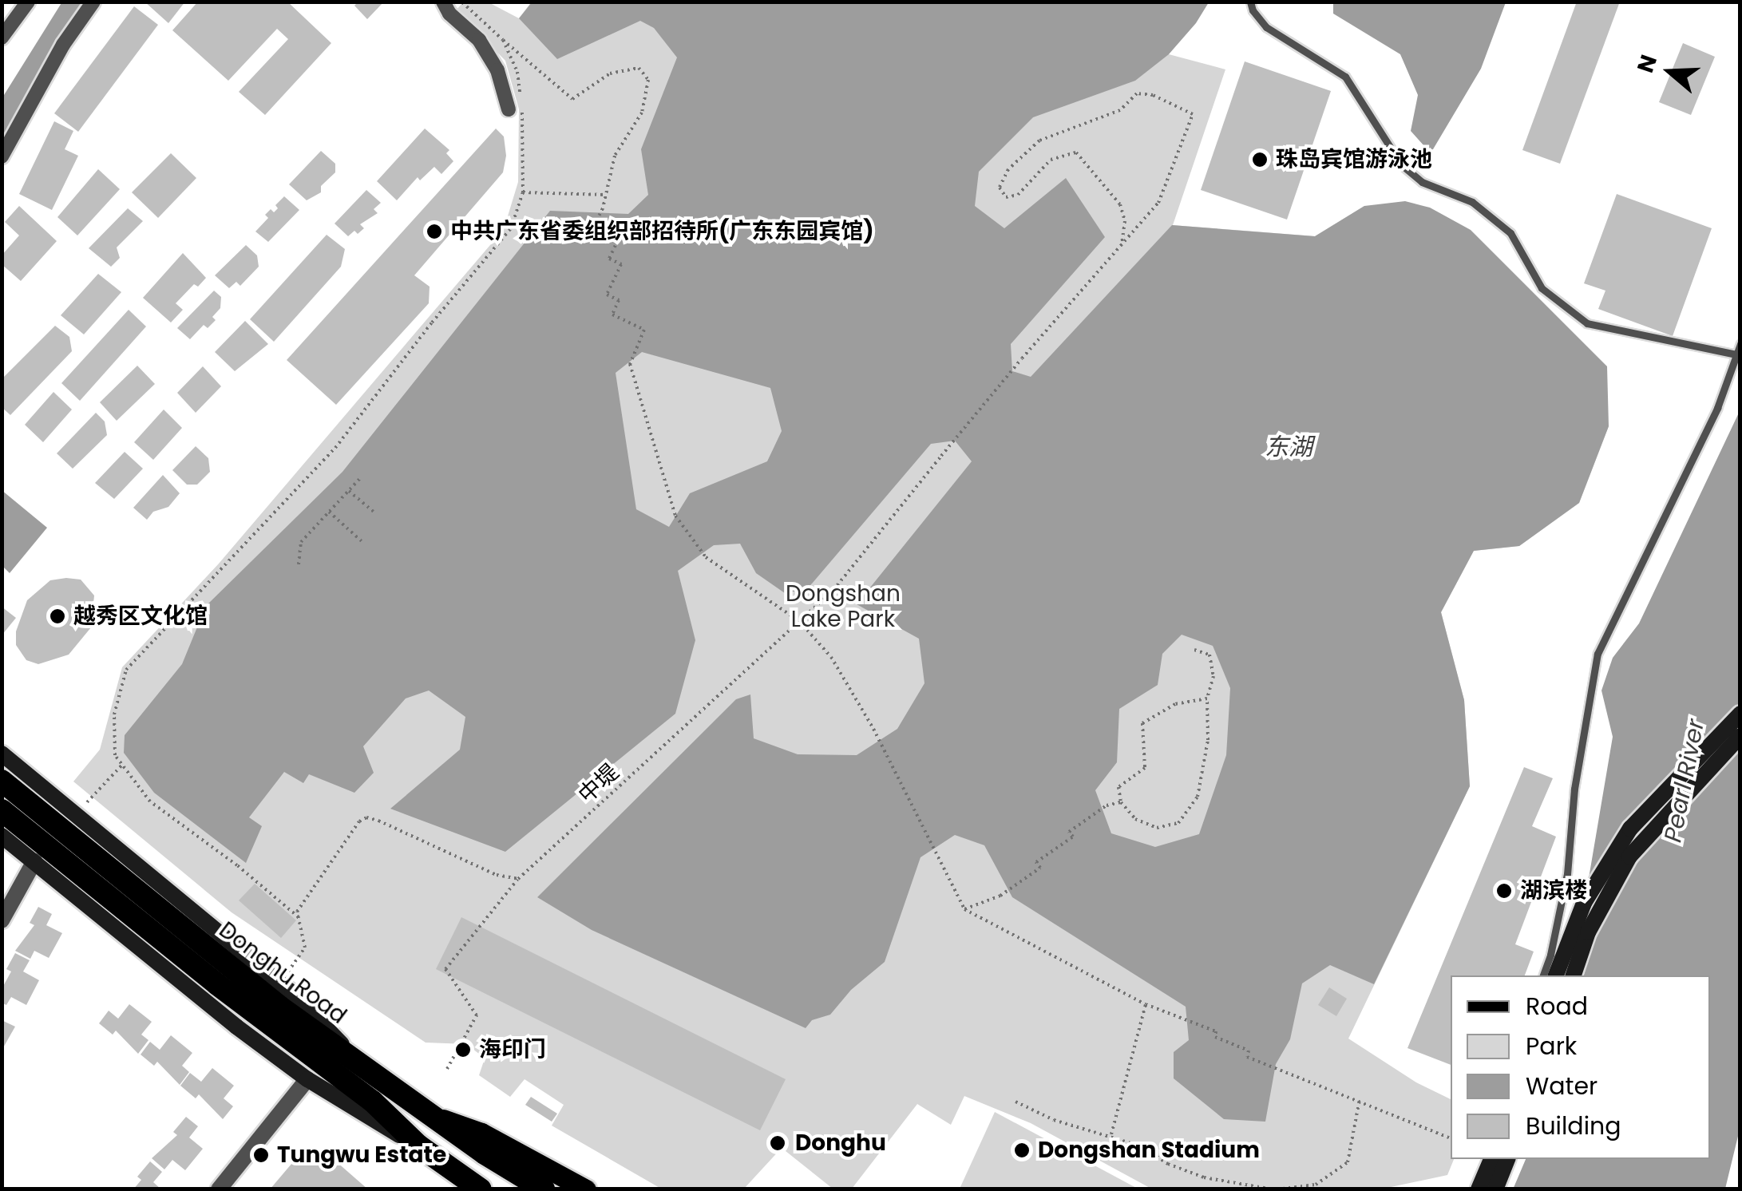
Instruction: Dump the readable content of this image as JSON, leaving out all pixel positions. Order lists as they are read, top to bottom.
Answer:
{
  "streets": {
    "highway": ["Donghu Road"],
    "path": ["中堤"]
  },
  "water": ["东湖", "Pearl River"],
  "parks": ["Dongshan Lake Park"],
  "places": [
    "珠岛宾馆游泳池",
    "中共广东省委组织部招待所(广东东园宾馆)",
    "越秀区文化馆",
    "湖滨楼",
    "海印门",
    "Donghu",
    "Dongshan Stadium",
    "Tungwu Estate"
  ],
  "legend": [
    "Road",
    "Park",
    "Water",
    "Building"
  ],
  "north": "left"
}
